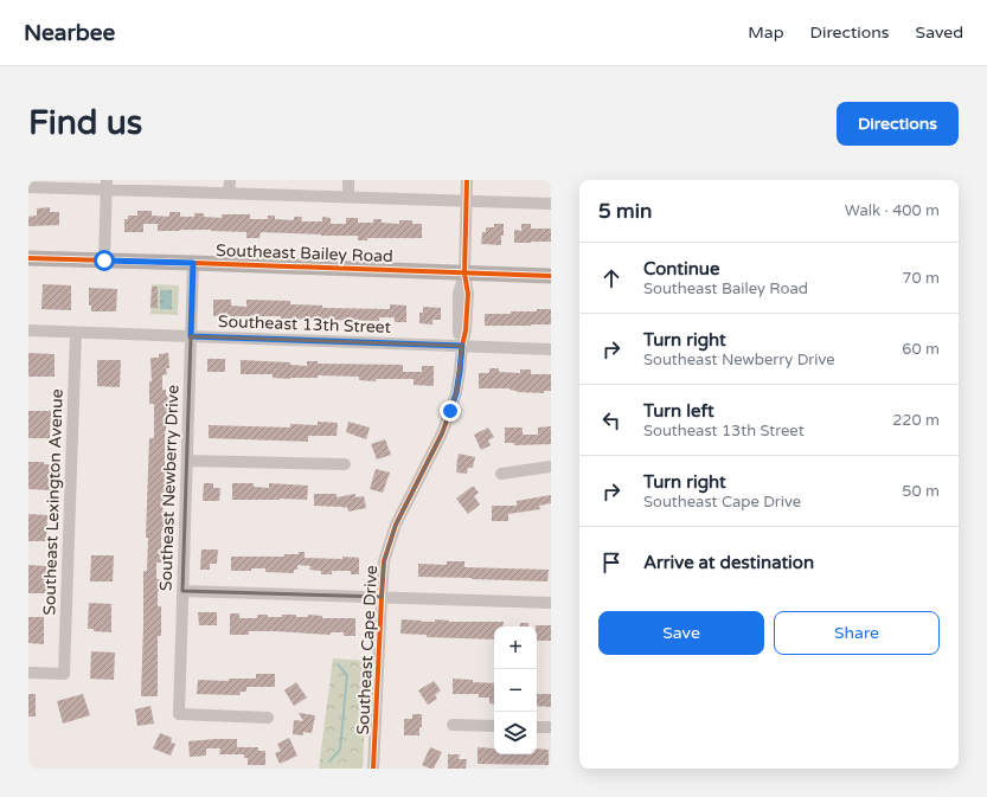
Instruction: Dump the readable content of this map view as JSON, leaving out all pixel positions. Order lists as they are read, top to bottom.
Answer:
{
  "streets": {
    "main road": ["Southeast Bailey Road"],
    "street": [
      "Southeast 13th Street",
      "Southeast Newberry Drive",
      "Southeast Lexington Avenue",
      "Southeast Cape Drive"
    ]
  },
  "crossings": [
    ["Southeast Bailey Road", "Southeast Newberry Drive"],
    ["Southeast Bailey Road", "Southeast Cape Drive"],
    ["Southeast 13th Street", "Southeast Newberry Drive"],
    ["Southeast 13th Street", "Southeast Lexington Avenue"],
    ["Southeast 13th Street", "Southeast Cape Drive"]
  ],
  "page": {
    "header": "Nearbee",
    "nav": ["Map", "Directions", "Saved"],
    "buttons": [
      "Directions",
      ["Save", "Share"]
    ],
    "title": "Find us",
    "heading": ["5 min", "Walk · 400 m"],
    "list": [
      ["Continue", "Southeast Bailey Road", "70 m"],
      ["Turn right", "Southeast Newberry Drive", "60 m"],
      ["Turn left", "Southeast 13th Street", "220 m"],
      ["Turn right", "Southeast Cape Drive", "50 m"],
      "Arrive at destination"
    ],
    "map_buttons": ["+", "−"]
  }
}
